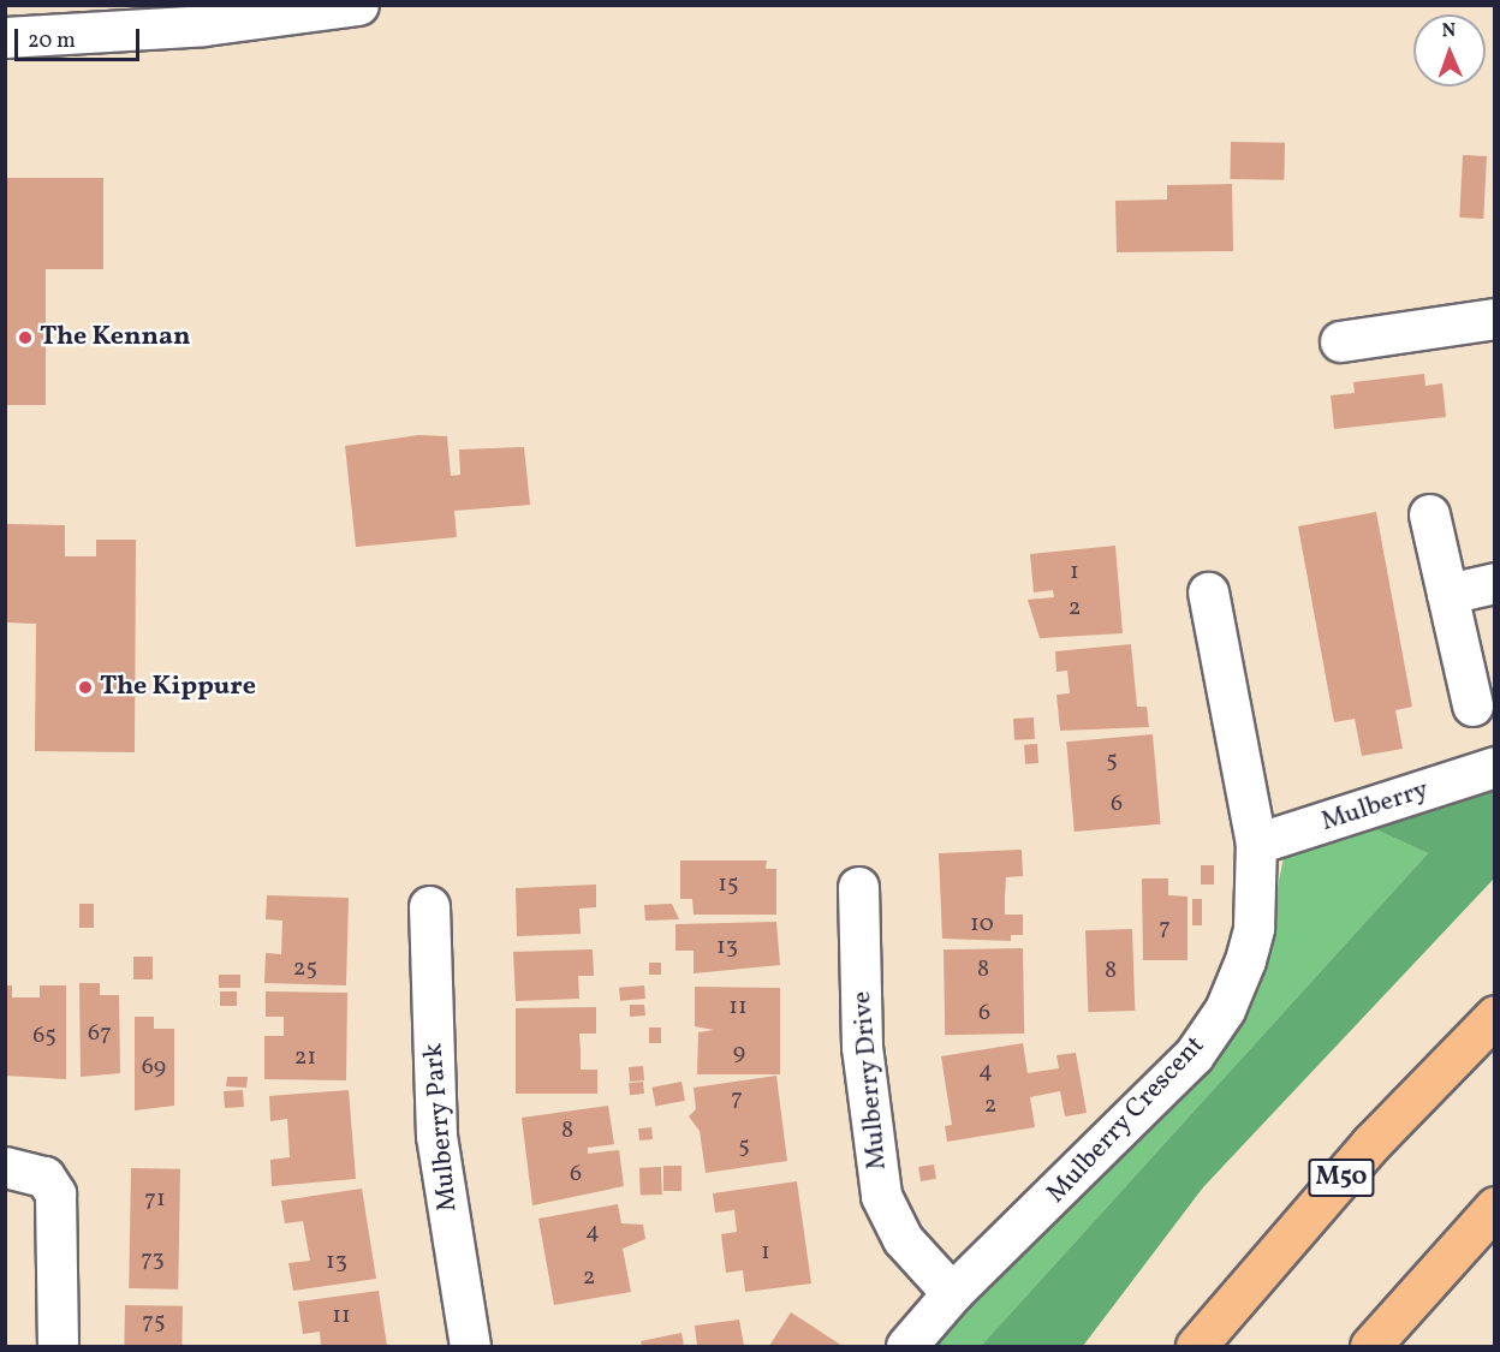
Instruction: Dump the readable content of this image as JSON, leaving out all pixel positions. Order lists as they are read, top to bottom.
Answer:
{
  "streets": {
    "highway": ["M50"],
    "street": [
      "Mulberry",
      "Mulberry Drive",
      "Mulberry Crescent",
      "Mulberry Park"
    ]
  },
  "crossings": [
    ["Mulberry", "Mulberry Crescent"],
    ["Mulberry Drive", "Mulberry Crescent"]
  ],
  "places": ["The Kennan", "The Kippure"],
  "house_numbers": [
    "1",
    "2",
    "5",
    "6",
    "15",
    "10",
    "7",
    "13",
    "25",
    "8",
    "8",
    "11",
    "6",
    "67",
    "65",
    "9",
    "21",
    "69",
    "4",
    "7",
    "2",
    "8",
    "5",
    "6",
    "71",
    "4",
    "1",
    "73",
    "13",
    "2",
    "11",
    "75"
  ],
  "scale_bar": "20 m",
  "north": "top"
}
